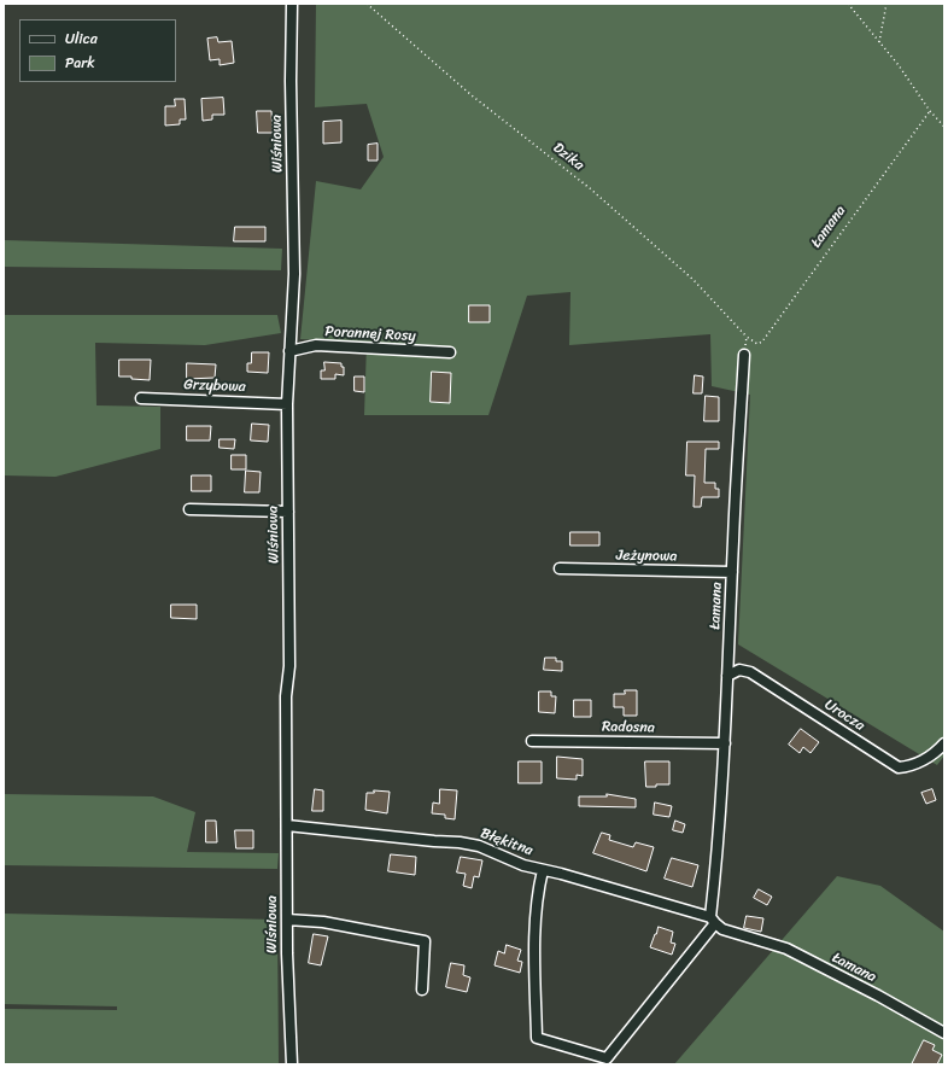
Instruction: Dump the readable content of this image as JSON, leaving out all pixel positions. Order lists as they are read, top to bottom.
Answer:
{
  "streets": {
    "street": [
      "Wiśniowa",
      "Łamana",
      "Porannej Rosy",
      "Grzybowa",
      "Jeżynowa",
      "Urocza",
      "Radosna",
      "Błękitna"
    ],
    "path": ["Dzika"]
  },
  "crossings": [
    ["Wiśniowa", "Porannej Rosy"],
    ["Wiśniowa", "Grzybowa"],
    ["Wiśniowa", "Błękitna"],
    ["Dzika", "Łamana"],
    ["Łamana", "Jeżynowa"],
    ["Łamana", "Urocza"],
    ["Łamana", "Radosna"],
    ["Łamana", "Błękitna"]
  ],
  "legend": ["Ulica", "Park"]
}
